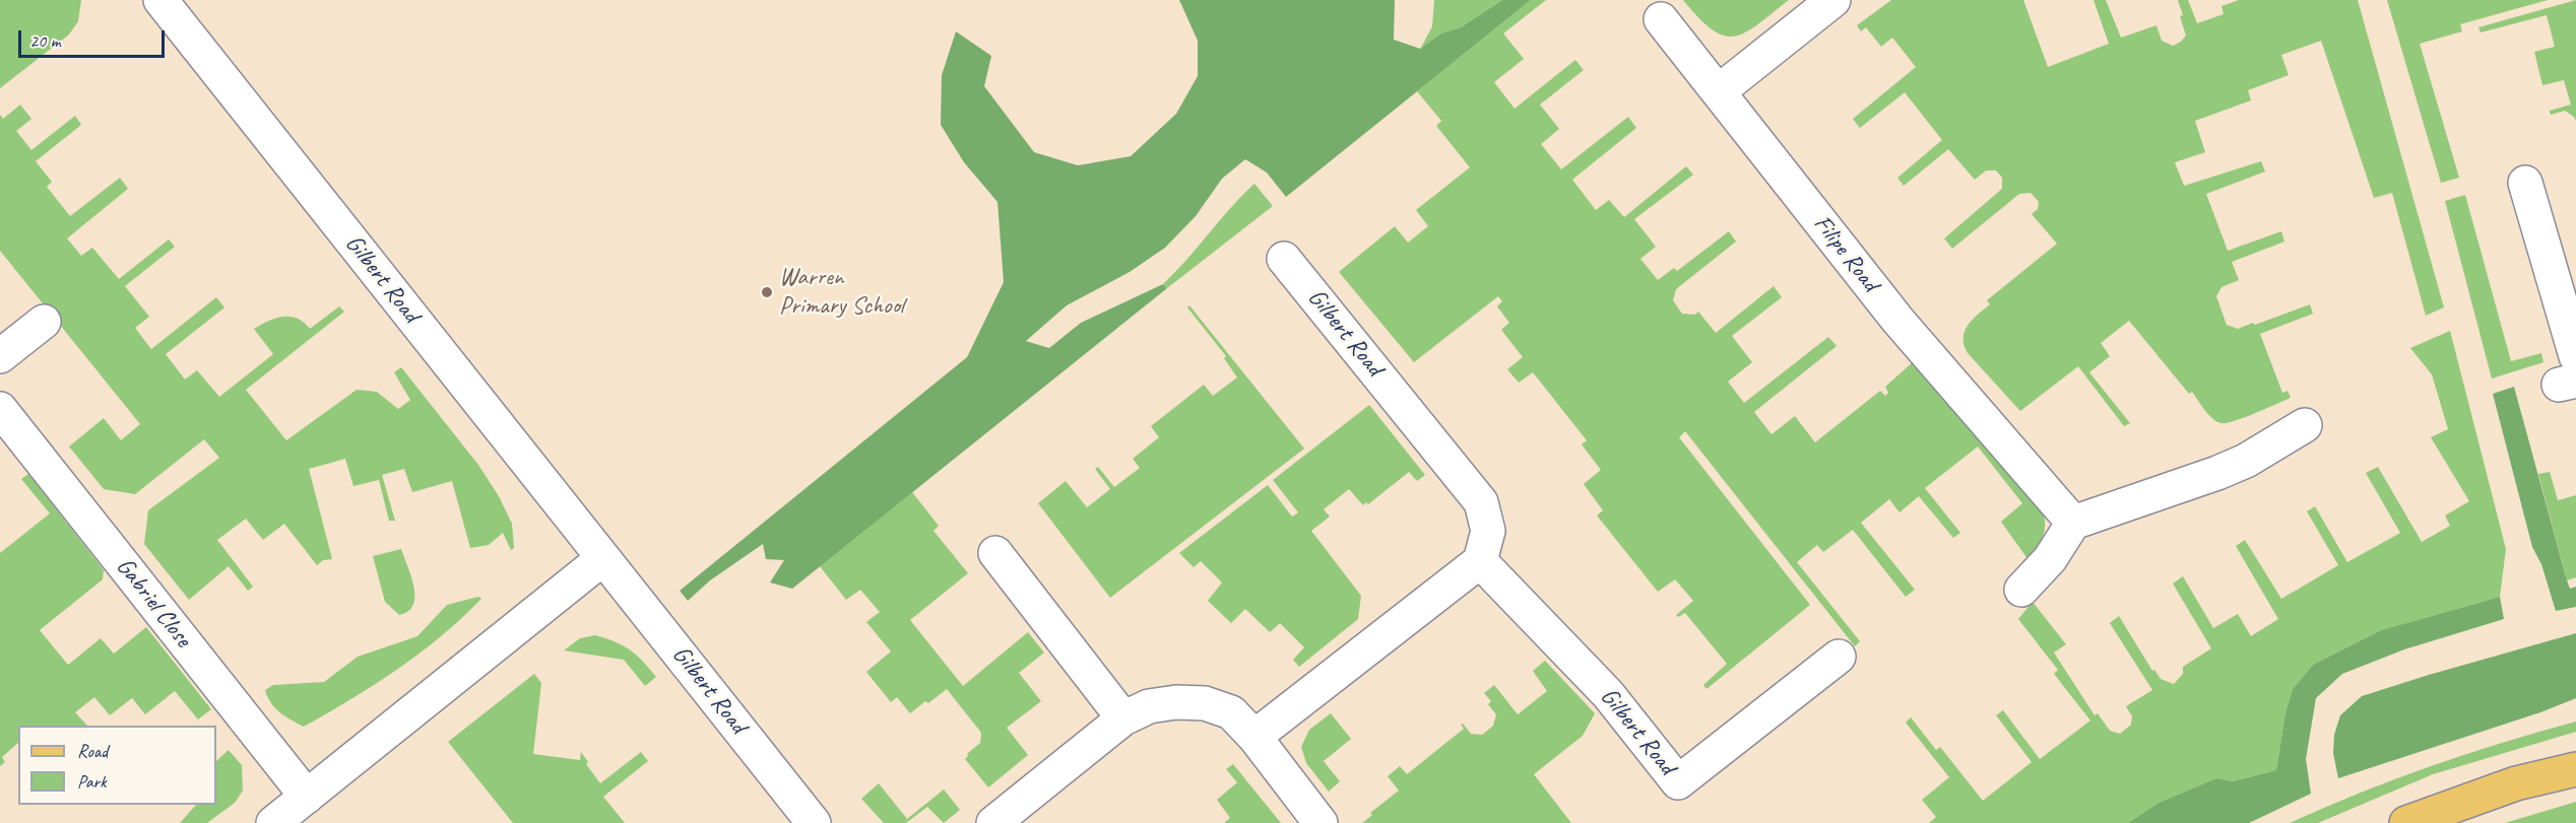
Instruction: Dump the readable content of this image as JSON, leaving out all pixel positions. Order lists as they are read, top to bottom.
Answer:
{
  "streets": {
    "street": ["Filipe Road", "Gilbert Road", "Gabriel Close"]
  },
  "places": ["Warren Primary School"],
  "legend": ["Road", "Park"],
  "scale_bar": "20 m"
}
